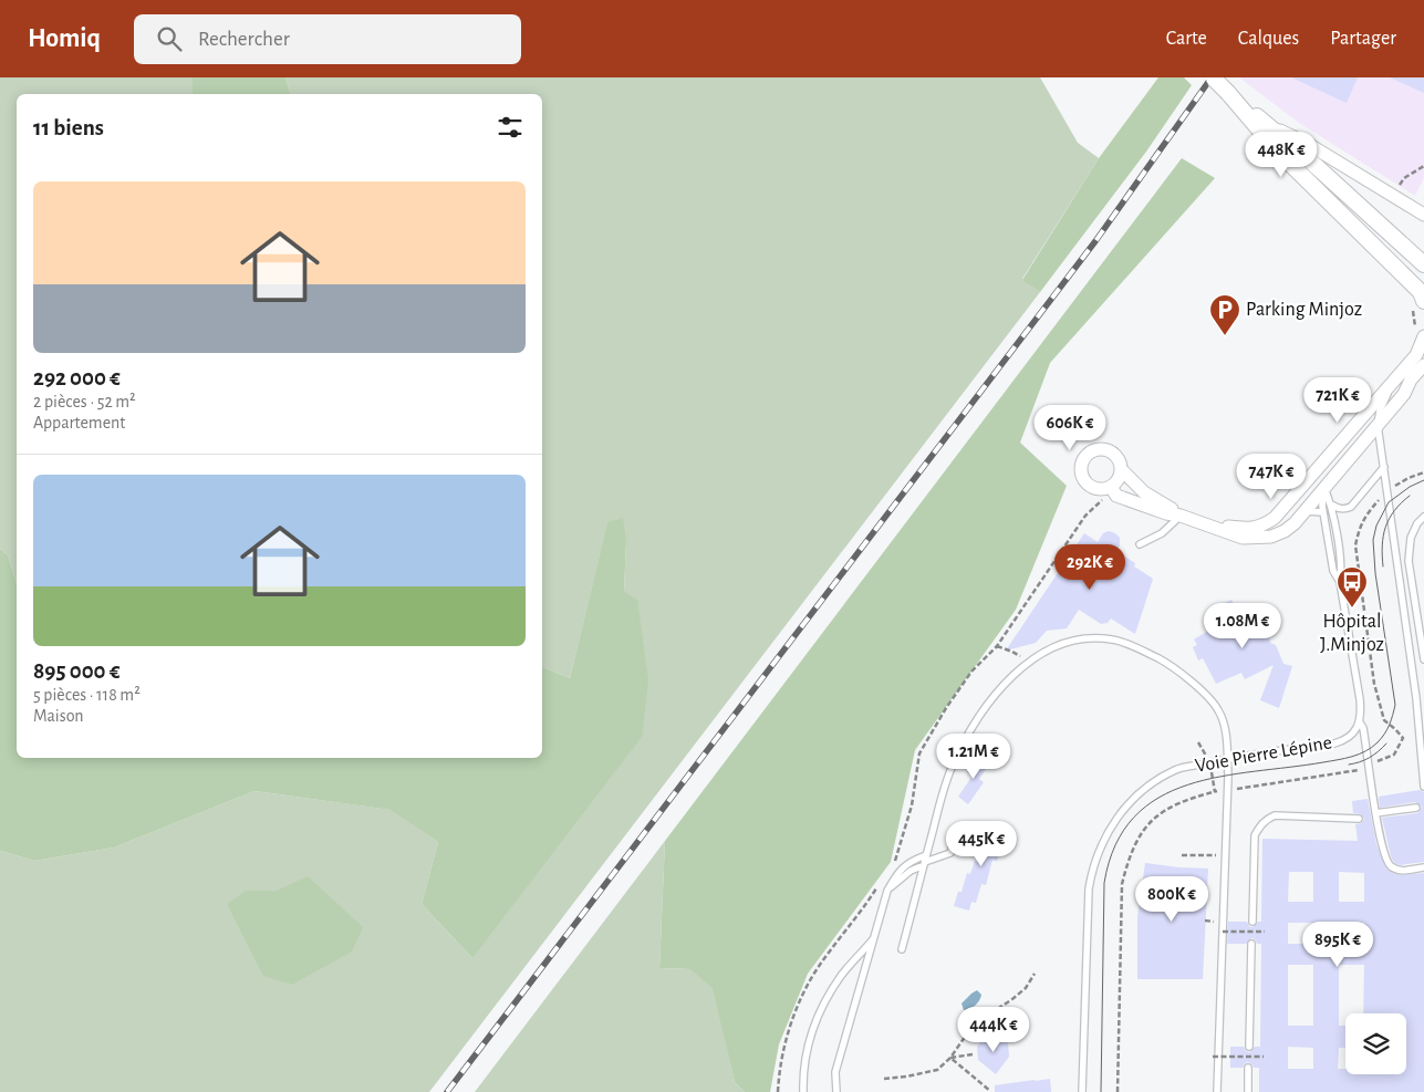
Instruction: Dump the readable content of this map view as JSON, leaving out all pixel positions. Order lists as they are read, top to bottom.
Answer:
{
  "streets": {
    "lane": ["Voie Pierre Lépine"]
  },
  "places": {
    "parking": ["Parking Minjoz"],
    "bus stop": ["Hôpital J.Minjoz"]
  },
  "page": {
    "header": "Homiq",
    "search": "Rechercher",
    "nav": ["Carte", "Calques", "Partager"],
    "heading": "11 biens",
    "price": [
      "448K €",
      "721K €",
      "606K €",
      "747K €",
      "292K €",
      "1.08M €",
      "1.21M €",
      "445K €",
      "800K €",
      "895K €",
      "444K €"
    ],
    "list": [
      {
        "name": "292 000 €",
        "note": "2 pièces · 52 m² · Appartement"
      },
      {
        "name": "895 000 €",
        "note": "5 pièces · 118 m² · Maison"
      }
    ]
  }
}
